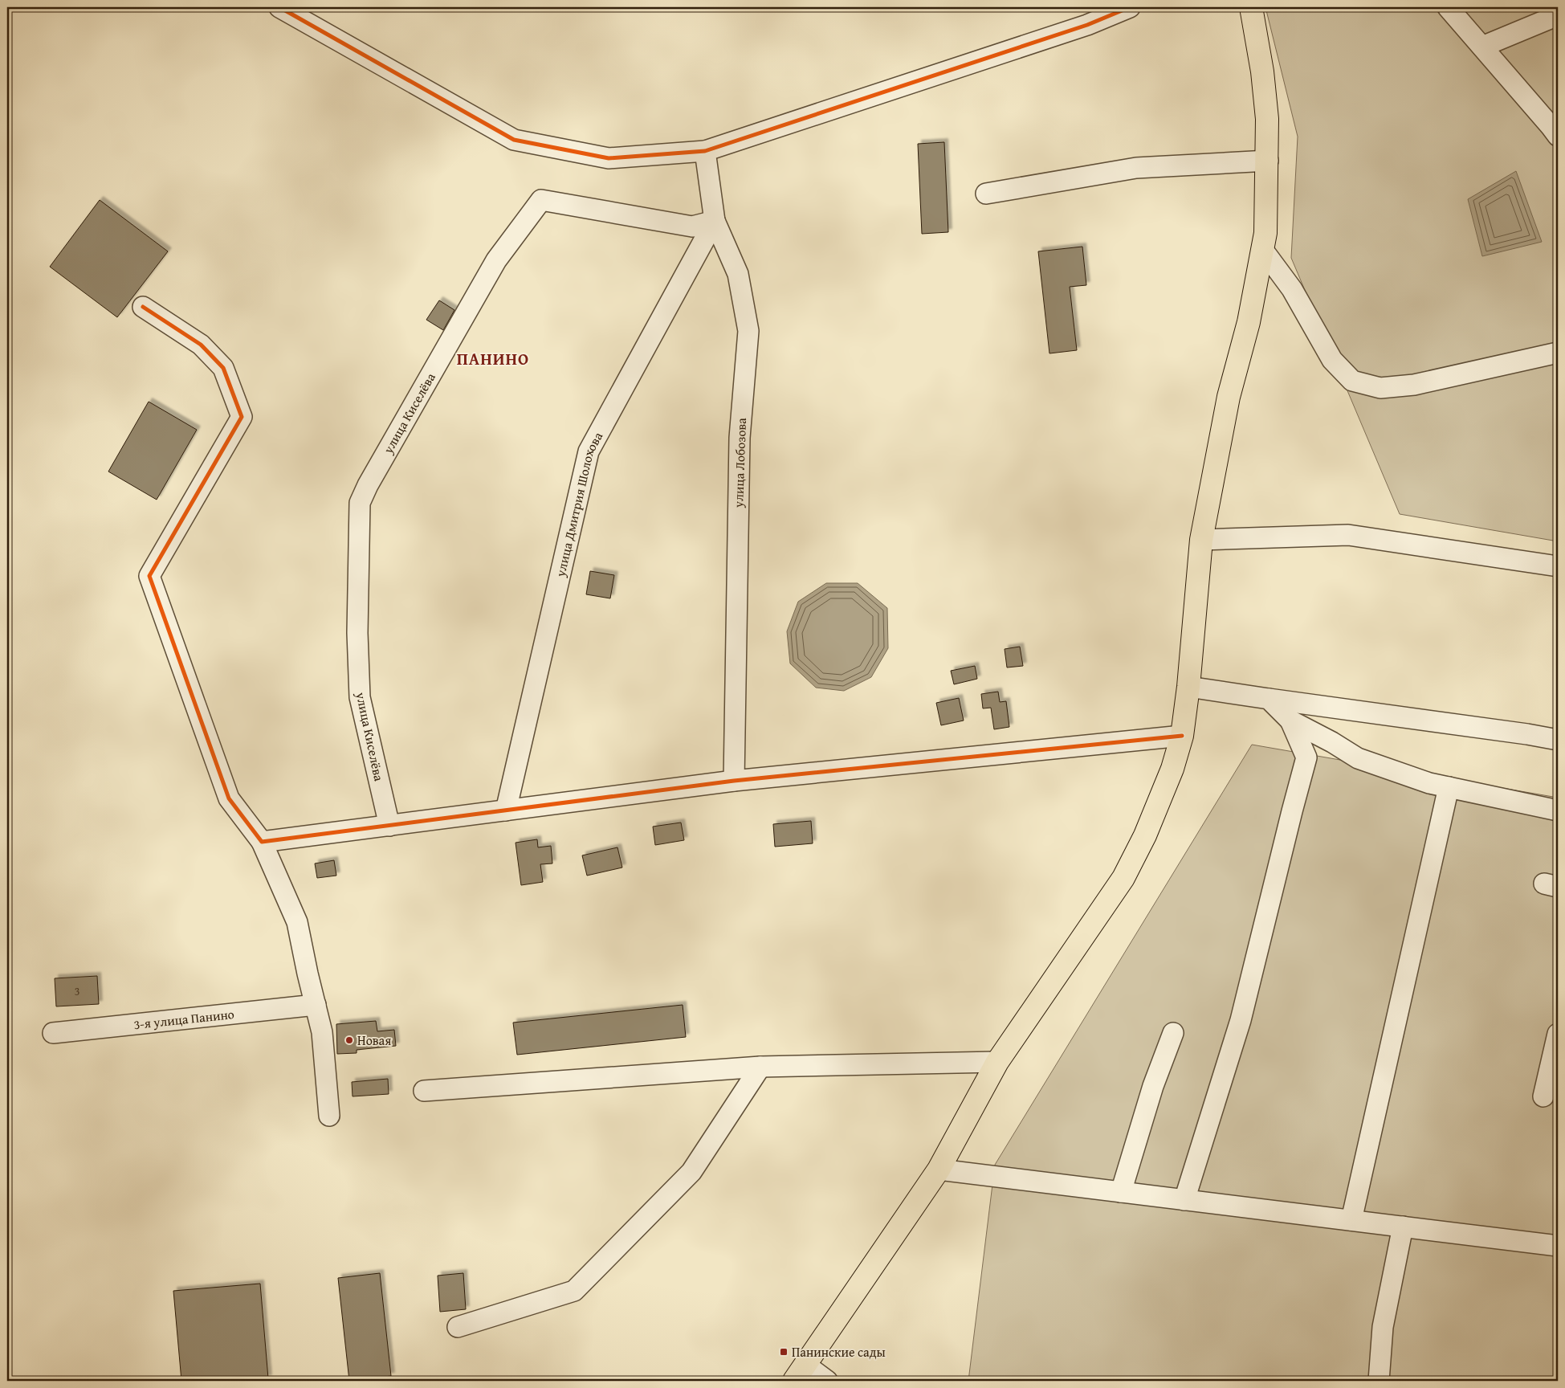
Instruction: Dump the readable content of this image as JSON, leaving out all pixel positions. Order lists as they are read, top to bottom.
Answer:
{
  "streets": {
    "street": [
      "улица Киселёва",
      "улица Лобозова",
      "улица Дмитрия Шолохова",
      "3-я улица Панино"
    ]
  },
  "crossings": [
    ["улица Киселёва", "улица Лобозова"],
    ["улица Киселёва", "улица Дмитрия Шолохова"],
    ["улица Лобозова", "улица Дмитрия Шолохова"]
  ],
  "districts": ["ПАНИНО"],
  "places": {
    "other": ["Новая"],
    "transit": ["Панинские сады"]
  },
  "house_numbers": ["3"]
}
